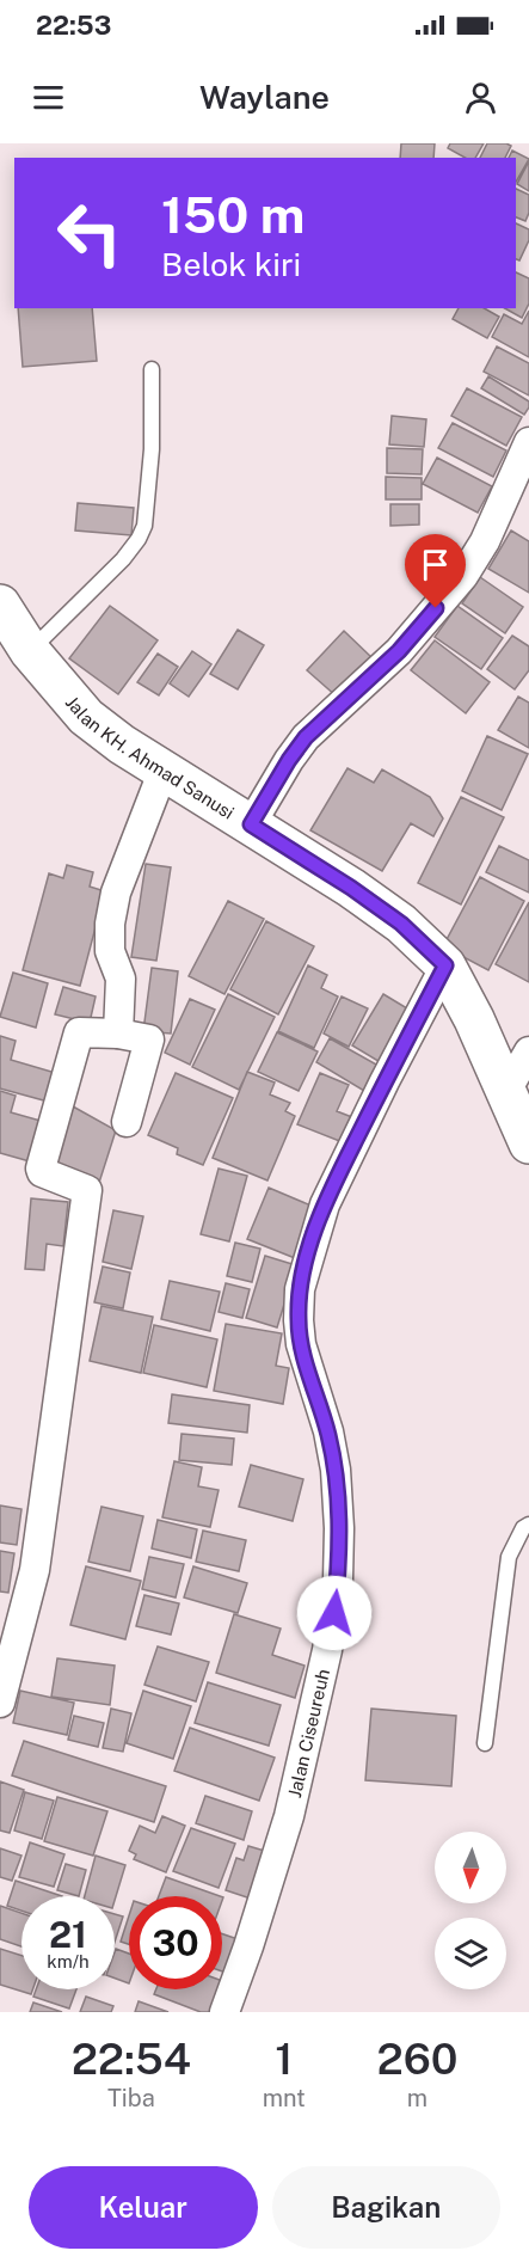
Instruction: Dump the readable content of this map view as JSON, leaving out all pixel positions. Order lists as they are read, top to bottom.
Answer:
{
  "streets": {
    "highway": ["Jalan KH. Ahmad Sanusi"],
    "street": ["Jalan Ciseureuh"]
  },
  "crossings": [
    ["Jalan KH. Ahmad Sanusi", "Jalan Ciseureuh"]
  ],
  "north": "bottom",
  "page": {
    "status": "22:53",
    "header": "Waylane",
    "turn": ["150 m", "Belok kiri"],
    "speed": "21 km/h",
    "limit": "30",
    "eta": [
      "22:54",
      "Tiba",
      "1",
      "mnt",
      "260",
      "m"
    ],
    "buttons": ["Keluar", "Bagikan"]
  }
}
